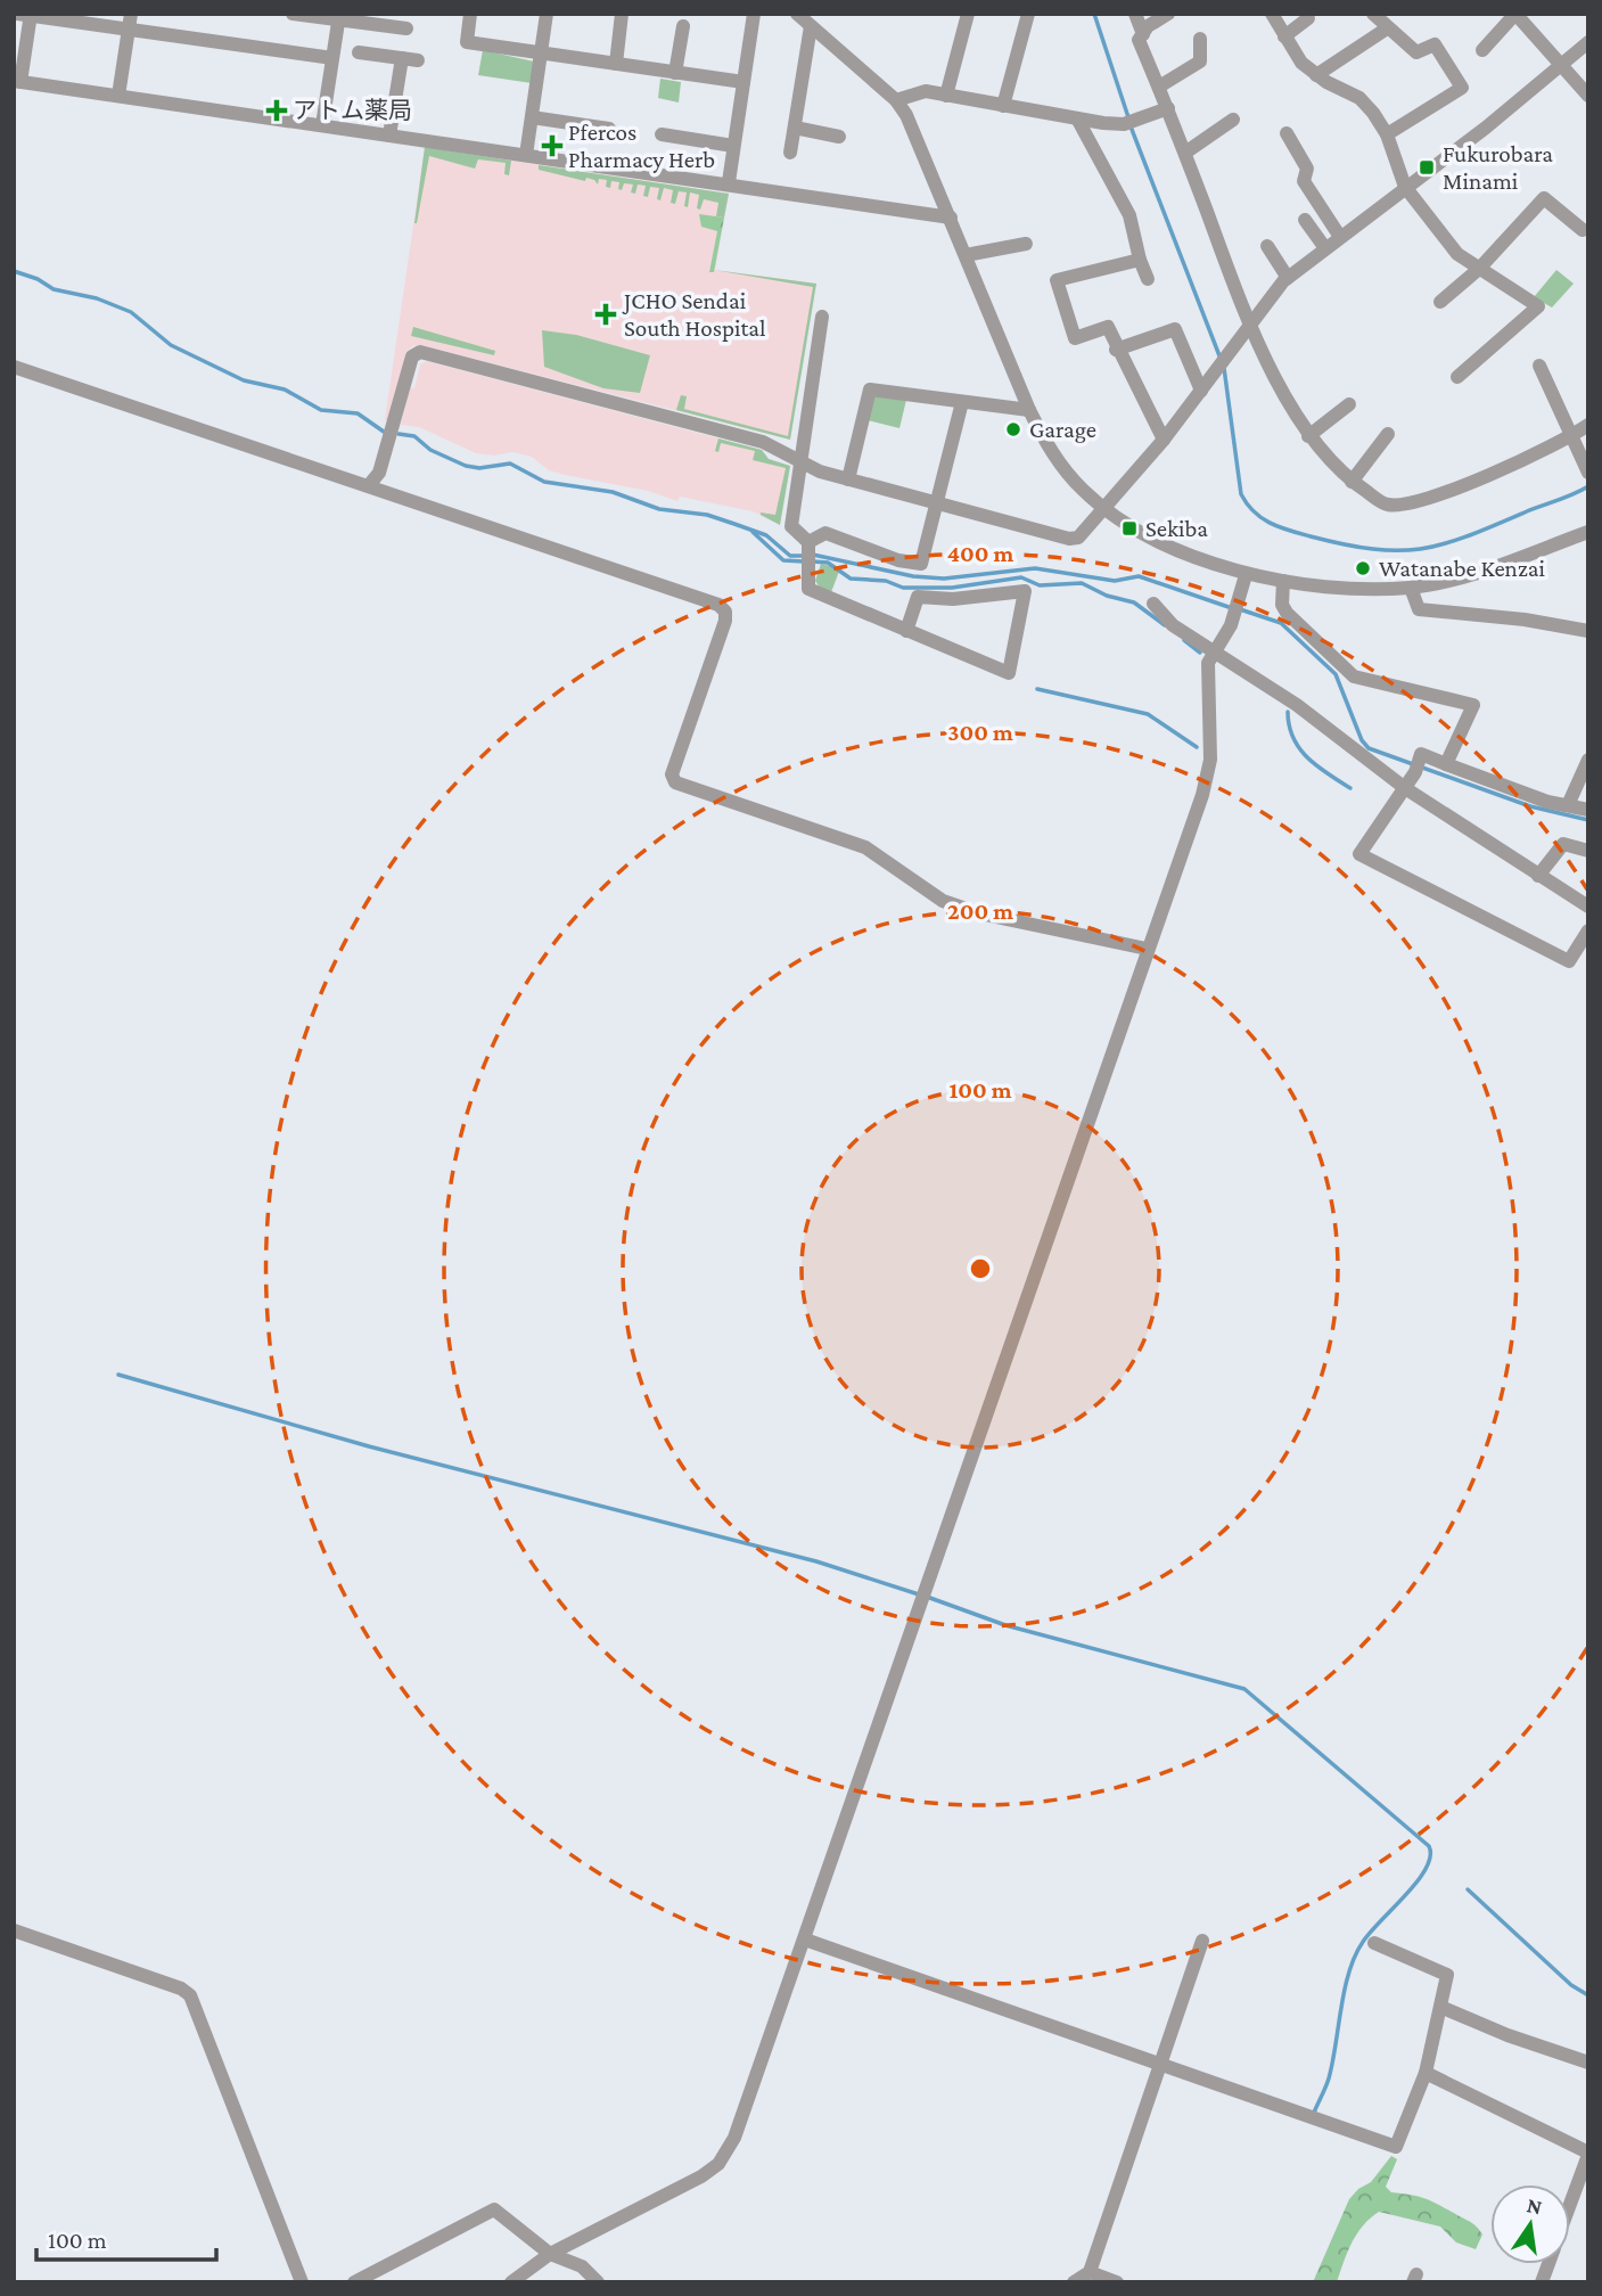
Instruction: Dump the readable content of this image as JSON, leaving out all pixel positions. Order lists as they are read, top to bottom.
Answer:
{
  "places": {
    "health": ["アトム薬局", "Pfercos Pharmacy Herb", "JCHO Sendai South Hospital"],
    "transit": ["Fukurobara Minami", "Sekiba"],
    "other": ["Garage", "Watanabe Kenzai"]
  },
  "scale_bar": "100 m",
  "north": "top",
  "rings": [
    "400 m",
    "300 m",
    "200 m",
    "100 m"
  ]
}
